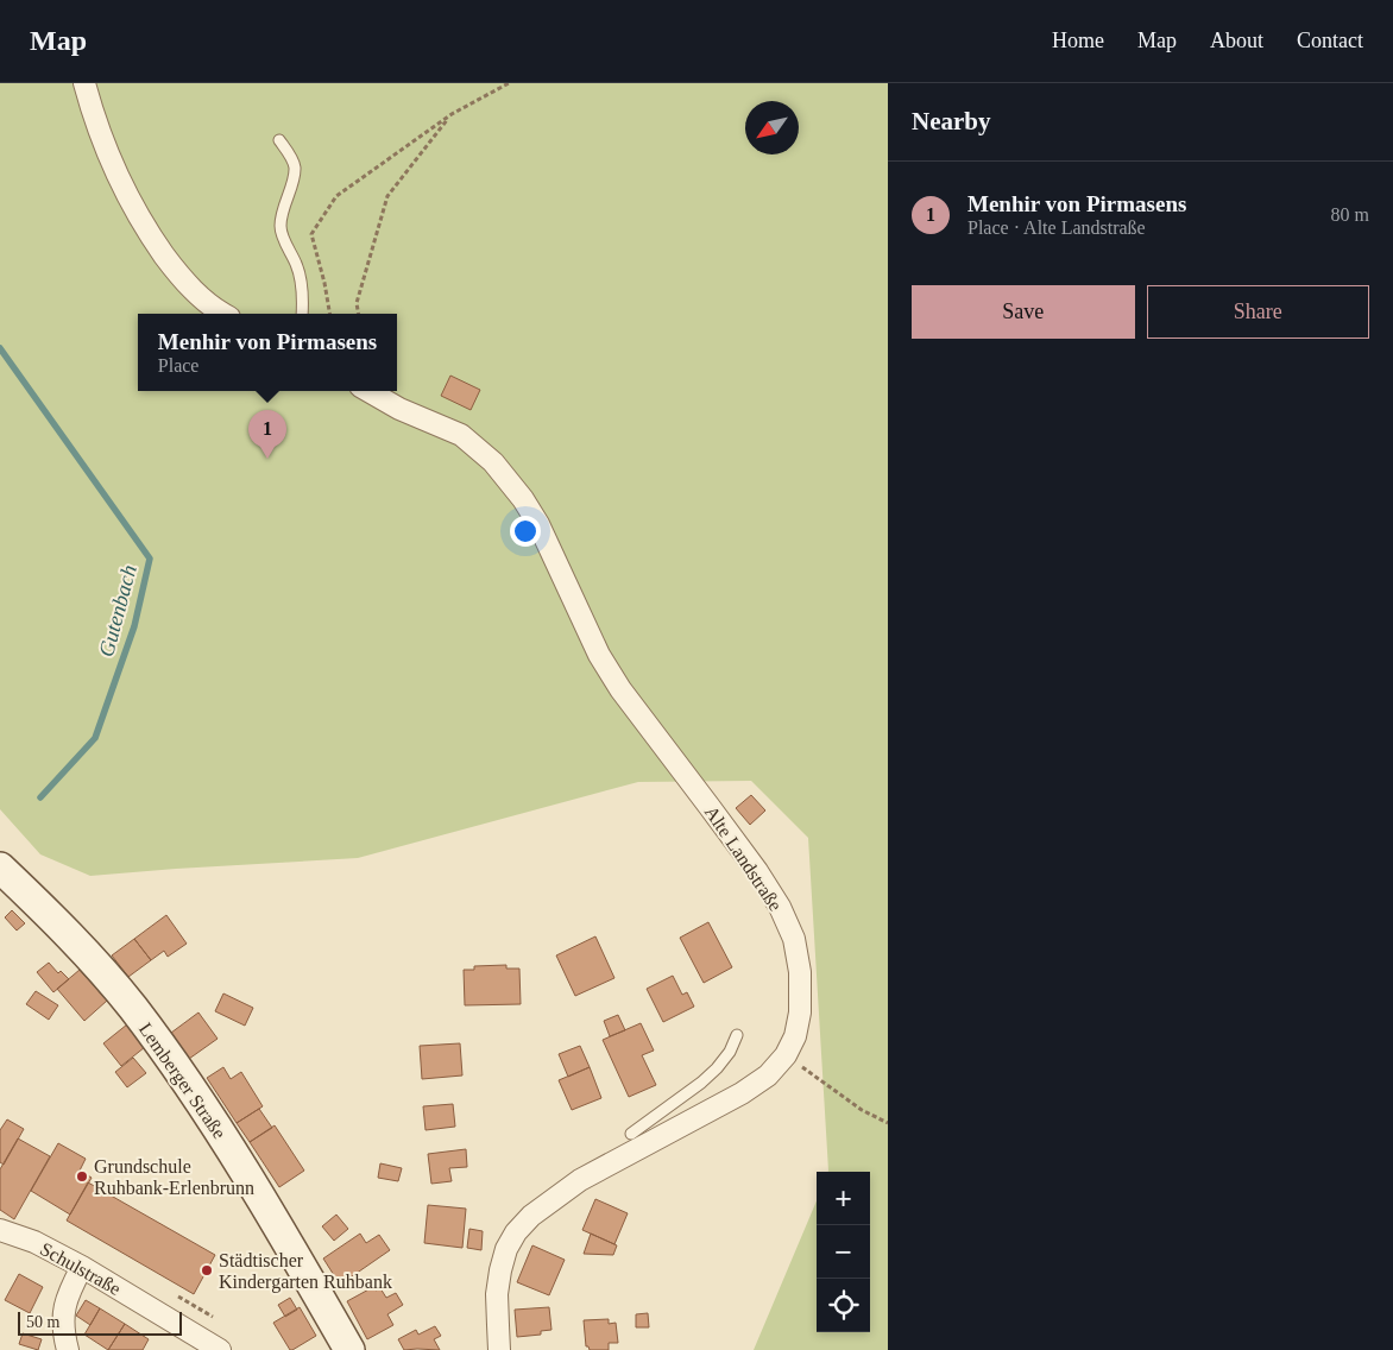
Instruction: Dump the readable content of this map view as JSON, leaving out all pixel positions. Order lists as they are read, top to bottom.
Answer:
{
  "streets": {
    "main road": ["Lemberger Straße"],
    "street": ["Alte Landstraße", "Schulstraße"]
  },
  "water": ["Gutenbach"],
  "places": ["Grundschule Ruhbank-Erlenbrunn", "Städtischer Kindergarten Ruhbank"],
  "scale_bar": "50 m",
  "north": "bottom left",
  "page": {
    "header": "Map",
    "nav": [
      "Home",
      "Map",
      "About",
      "Contact"
    ],
    "heading": "Nearby",
    "list": [
      {
        "mark": "1",
        "name": "Menhir von Pirmasens",
        "note": "Place · Alte Landstraße",
        "value": "80 m"
      }
    ],
    "buttons": ["Save", "Share"],
    "popup": ["Menhir von Pirmasens", "Place"],
    "pins": "1",
    "map_buttons": ["+", "−"],
    "scale": "50 m"
  }
}
